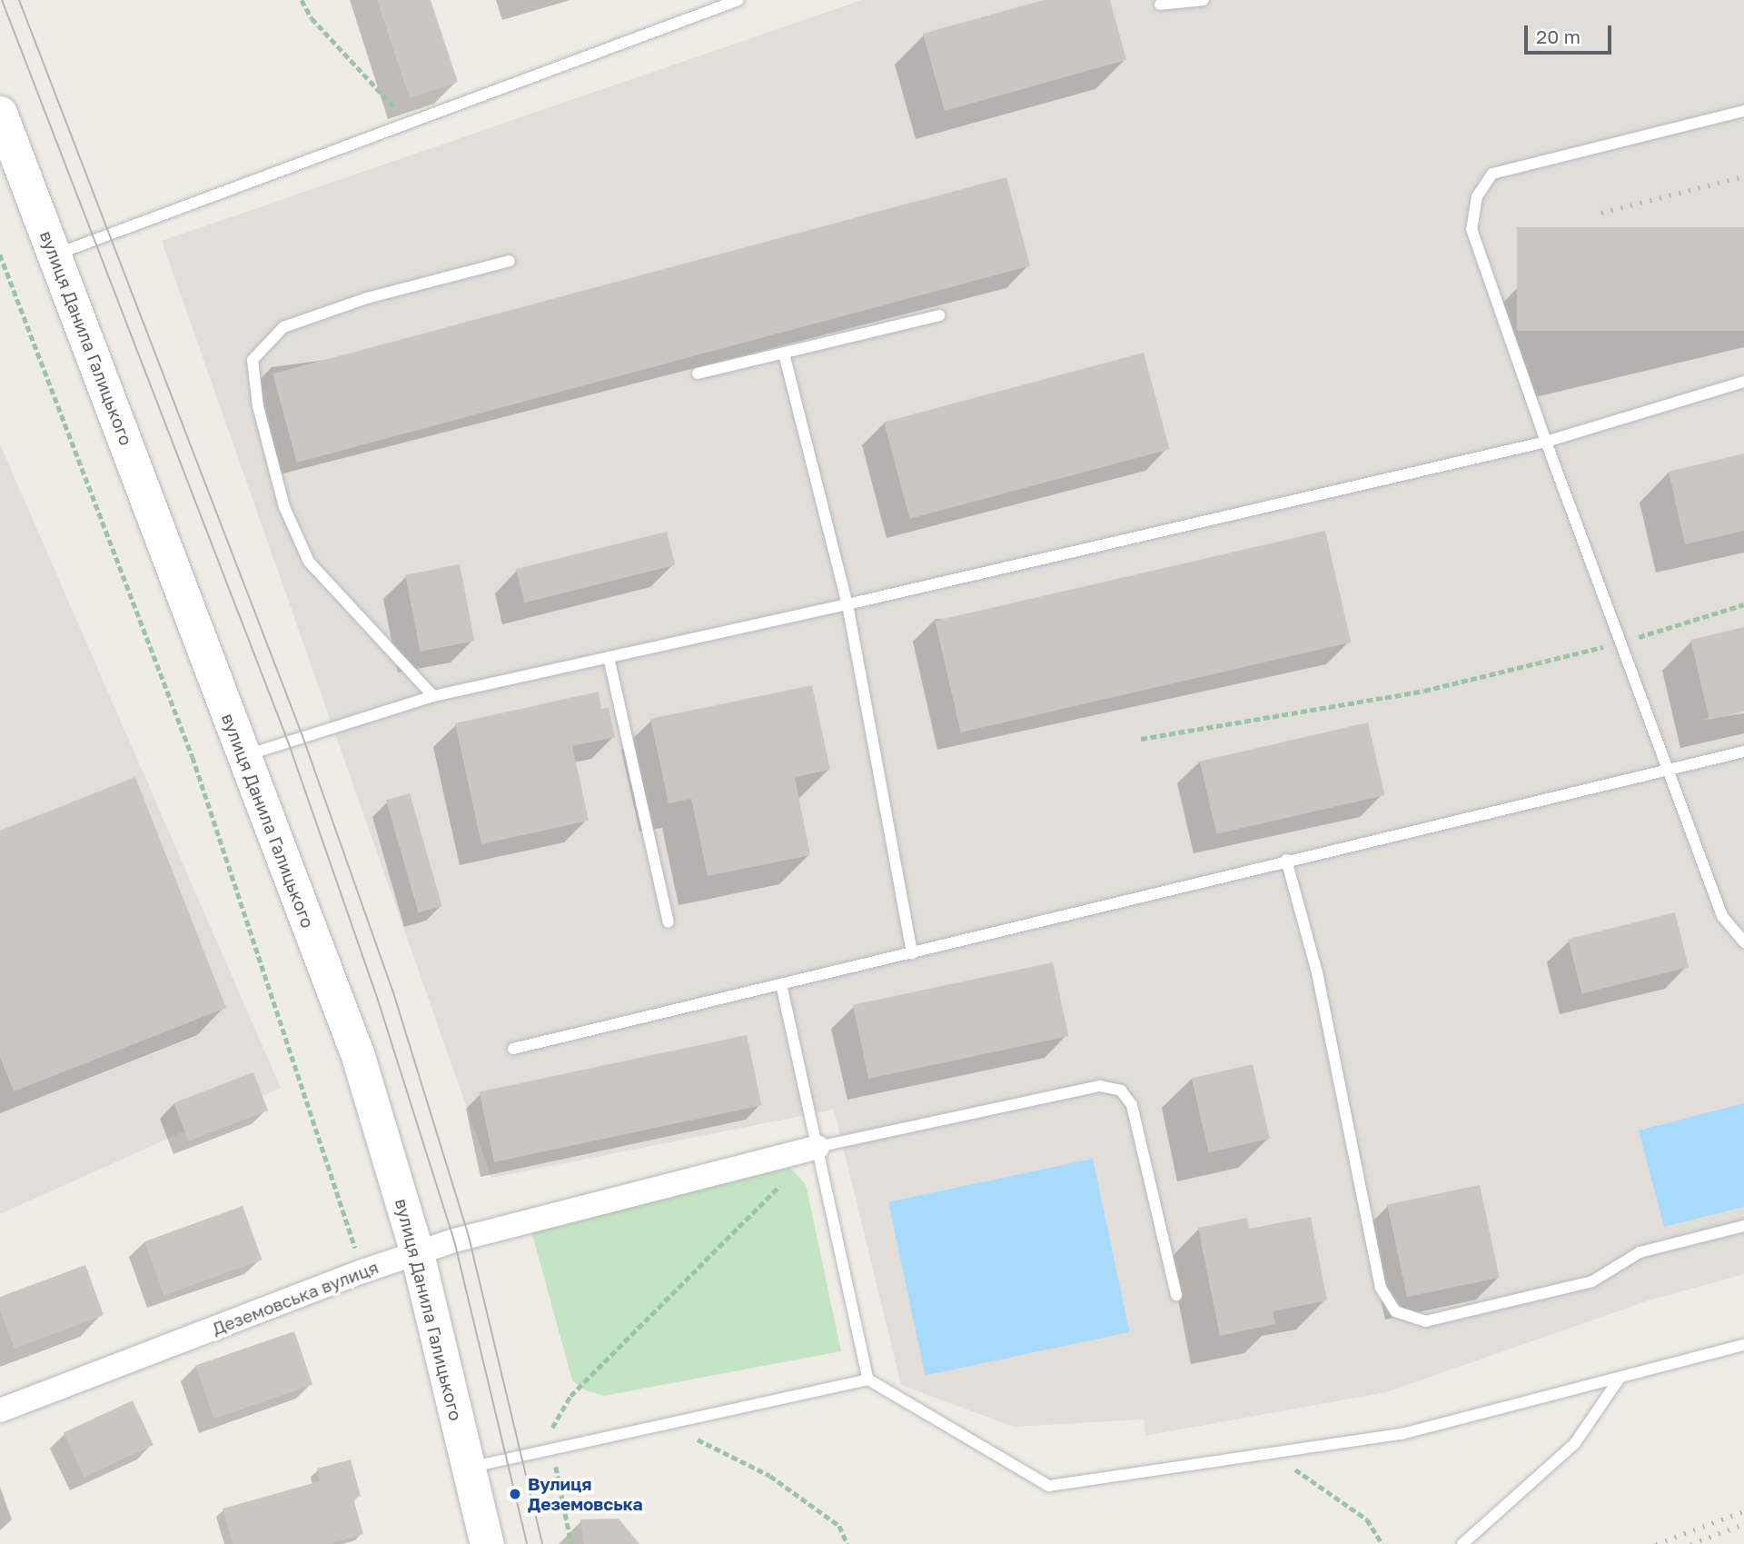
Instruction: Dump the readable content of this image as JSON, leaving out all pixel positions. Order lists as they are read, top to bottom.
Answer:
{
  "streets": {
    "street": ["вулиця Данила Галицького", "Деземовська вулиця"]
  },
  "crossings": [
    ["вулиця Данила Галицького", "Деземовська вулиця"]
  ],
  "places": ["Вулиця Деземовська"],
  "scale_bar": "20 m"
}
